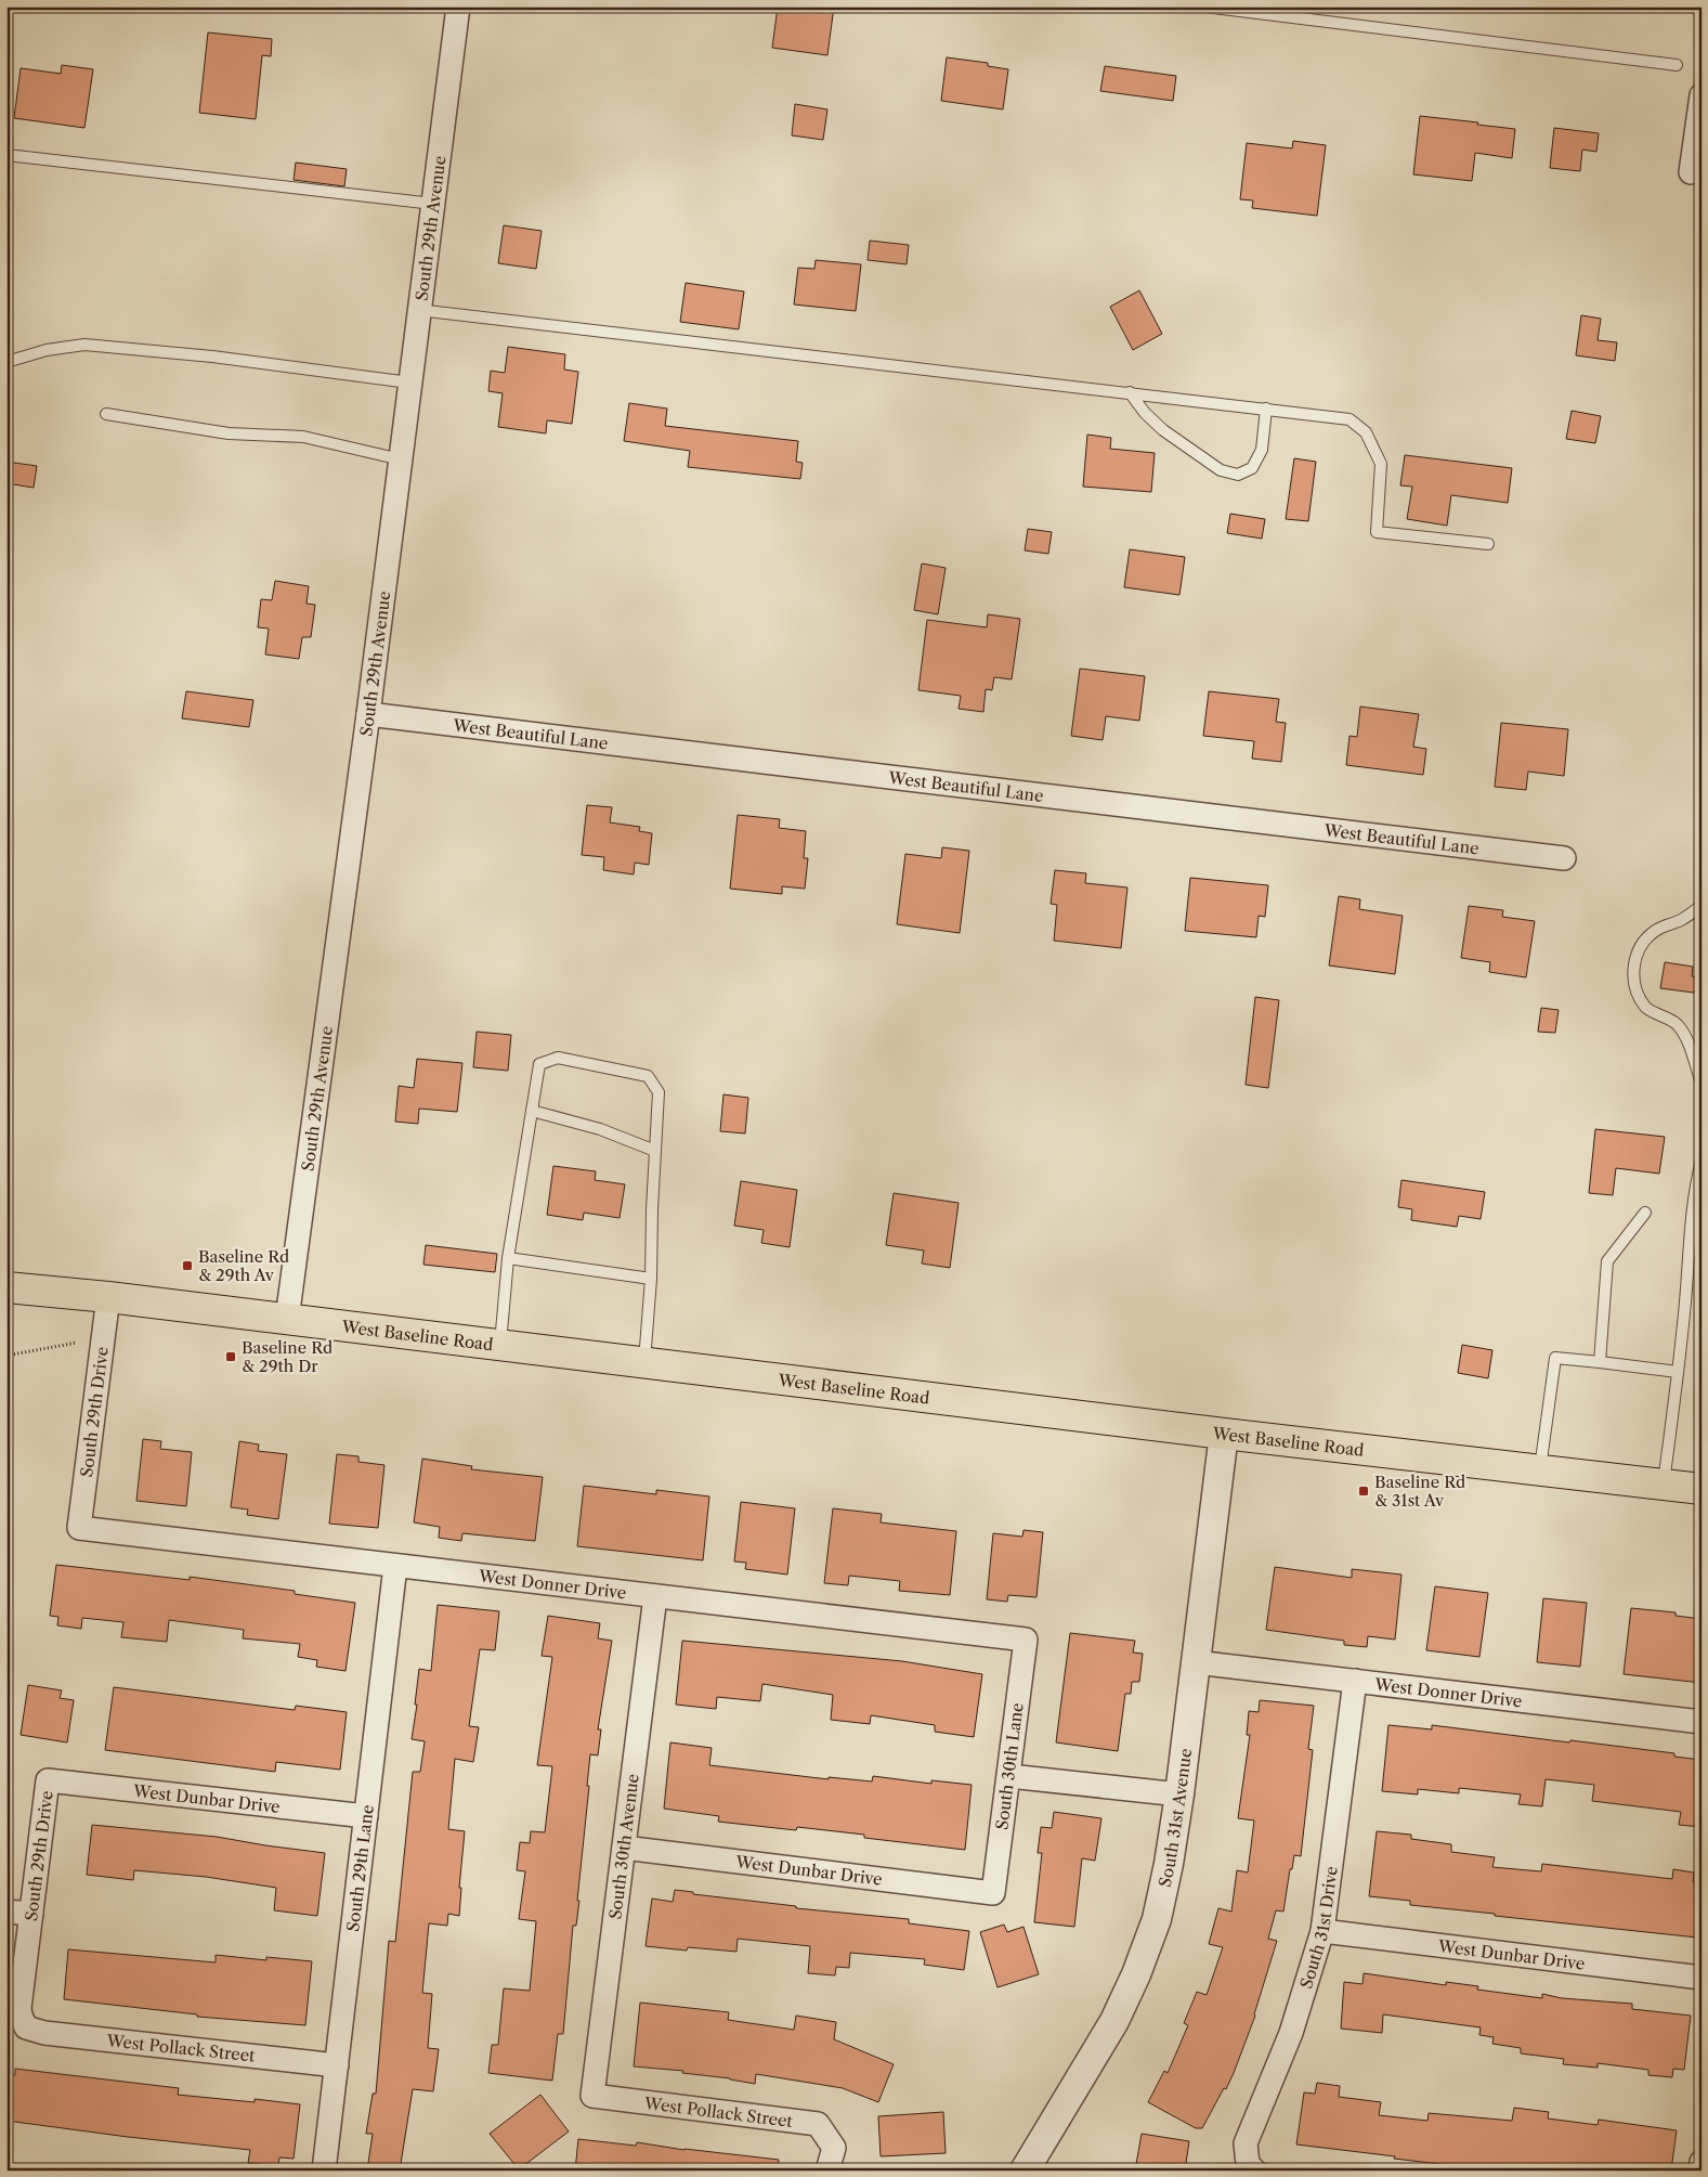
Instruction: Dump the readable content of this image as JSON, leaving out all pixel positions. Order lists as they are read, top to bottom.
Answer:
{
  "streets": {
    "main road": ["West Baseline Road"],
    "street": [
      "South 29th Avenue",
      "West Beautiful Lane",
      "South 29th Drive",
      "West Donner Drive",
      "South 30th Lane",
      "West Dunbar Drive",
      "South 31st Avenue",
      "South 30th Avenue",
      "South 29th Lane",
      "South 31st Drive",
      "West Pollack Street"
    ]
  },
  "crossings": [
    ["South 29th Avenue", "West Beautiful Lane"],
    ["South 29th Avenue", "West Baseline Road"],
    ["West Baseline Road", "South 29th Drive"],
    ["West Baseline Road", "South 31st Avenue"],
    ["South 29th Drive", "West Donner Drive"],
    ["South 29th Drive", "West Dunbar Drive"],
    ["South 29th Drive", "West Pollack Street"],
    ["West Donner Drive", "South 30th Lane"],
    ["West Donner Drive", "South 31st Avenue"],
    ["West Donner Drive", "South 30th Avenue"],
    ["West Donner Drive", "South 29th Lane"],
    ["West Donner Drive", "South 31st Drive"],
    ["South 30th Lane", "West Dunbar Drive"],
    ["West Dunbar Drive", "South 30th Avenue"],
    ["West Dunbar Drive", "South 29th Lane"],
    ["West Dunbar Drive", "South 31st Drive"],
    ["South 30th Avenue", "West Pollack Street"],
    ["South 29th Lane", "West Pollack Street"]
  ],
  "places": {
    "transit": ["Baseline Rd & 29th Av", "Baseline Rd & 29th Dr", "Baseline Rd & 31st Av"]
  }
}
